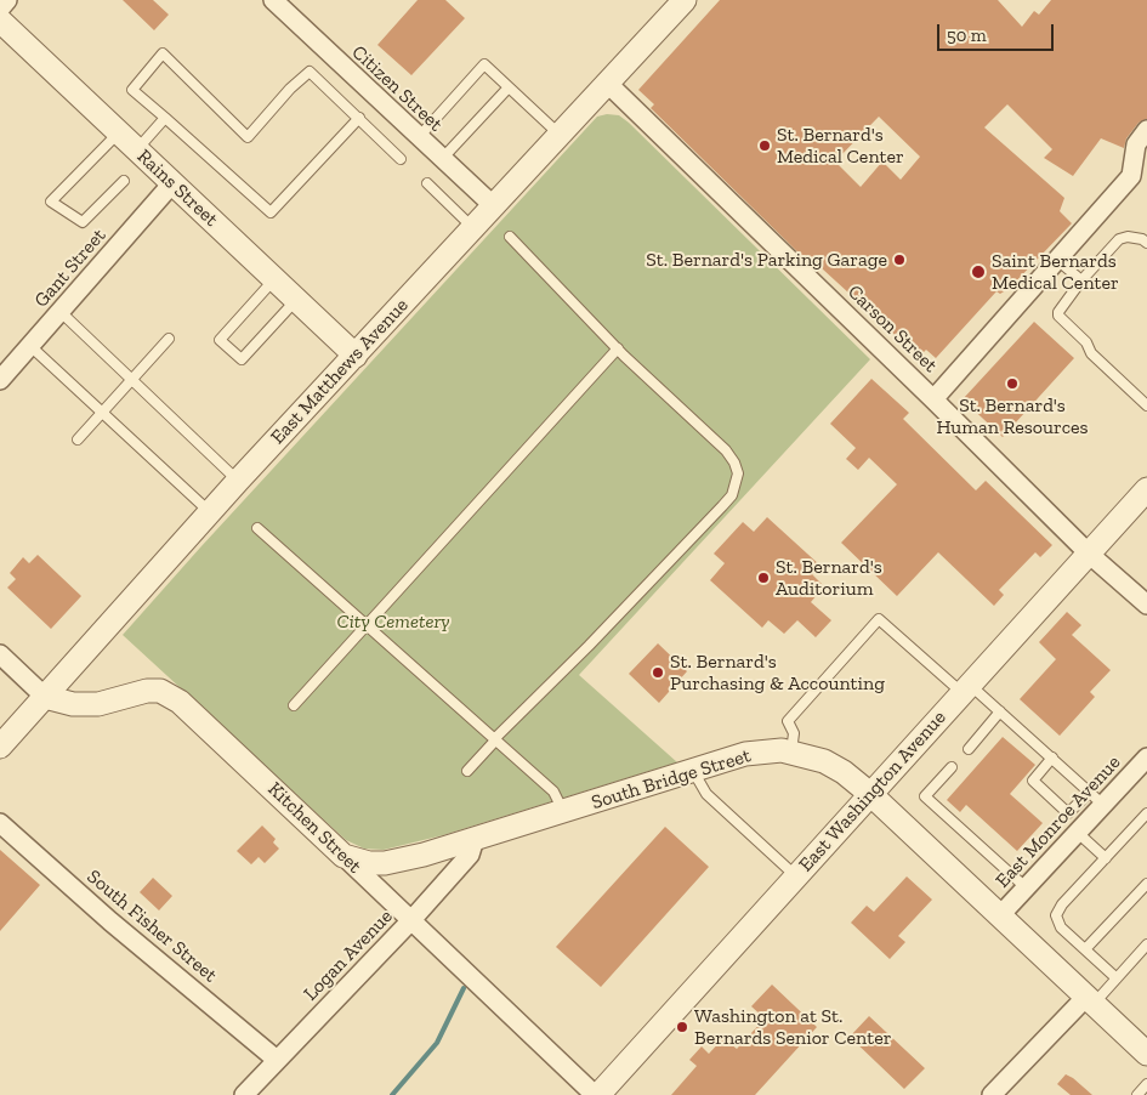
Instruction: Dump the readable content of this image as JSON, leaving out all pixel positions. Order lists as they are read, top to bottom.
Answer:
{
  "streets": {
    "street": [
      "Citizen Street",
      "Rains Street",
      "Gant Street",
      "Carson Street",
      "East Matthews Avenue",
      "South Bridge Street",
      "East Washington Avenue",
      "East Monroe Avenue",
      "Kitchen Street",
      "South Fisher Street",
      "Logan Avenue"
    ]
  },
  "crossings": [
    ["Citizen Street", "East Matthews Avenue"],
    ["Rains Street", "Gant Street"],
    ["Rains Street", "East Matthews Avenue"],
    ["Carson Street", "East Matthews Avenue"],
    ["Carson Street", "East Washington Avenue"],
    ["East Matthews Avenue", "Kitchen Street"],
    ["South Bridge Street", "East Washington Avenue"],
    ["South Bridge Street", "East Monroe Avenue"],
    ["South Bridge Street", "Kitchen Street"],
    ["South Bridge Street", "Logan Avenue"],
    ["East Washington Avenue", "Kitchen Street"],
    ["Kitchen Street", "Logan Avenue"],
    ["South Fisher Street", "Logan Avenue"]
  ],
  "parks": ["City Cemetery"],
  "places": [
    "St. Bernard's Medical Center",
    "St. Bernard's Parking Garage",
    "Saint Bernards Medical Center",
    "St. Bernard's Human Resources",
    "St. Bernard's Auditorium",
    "St. Bernard's Purchasing & Accounting",
    "Washington at St. Bernards Senior Center"
  ],
  "scale_bar": "50 m"
}
